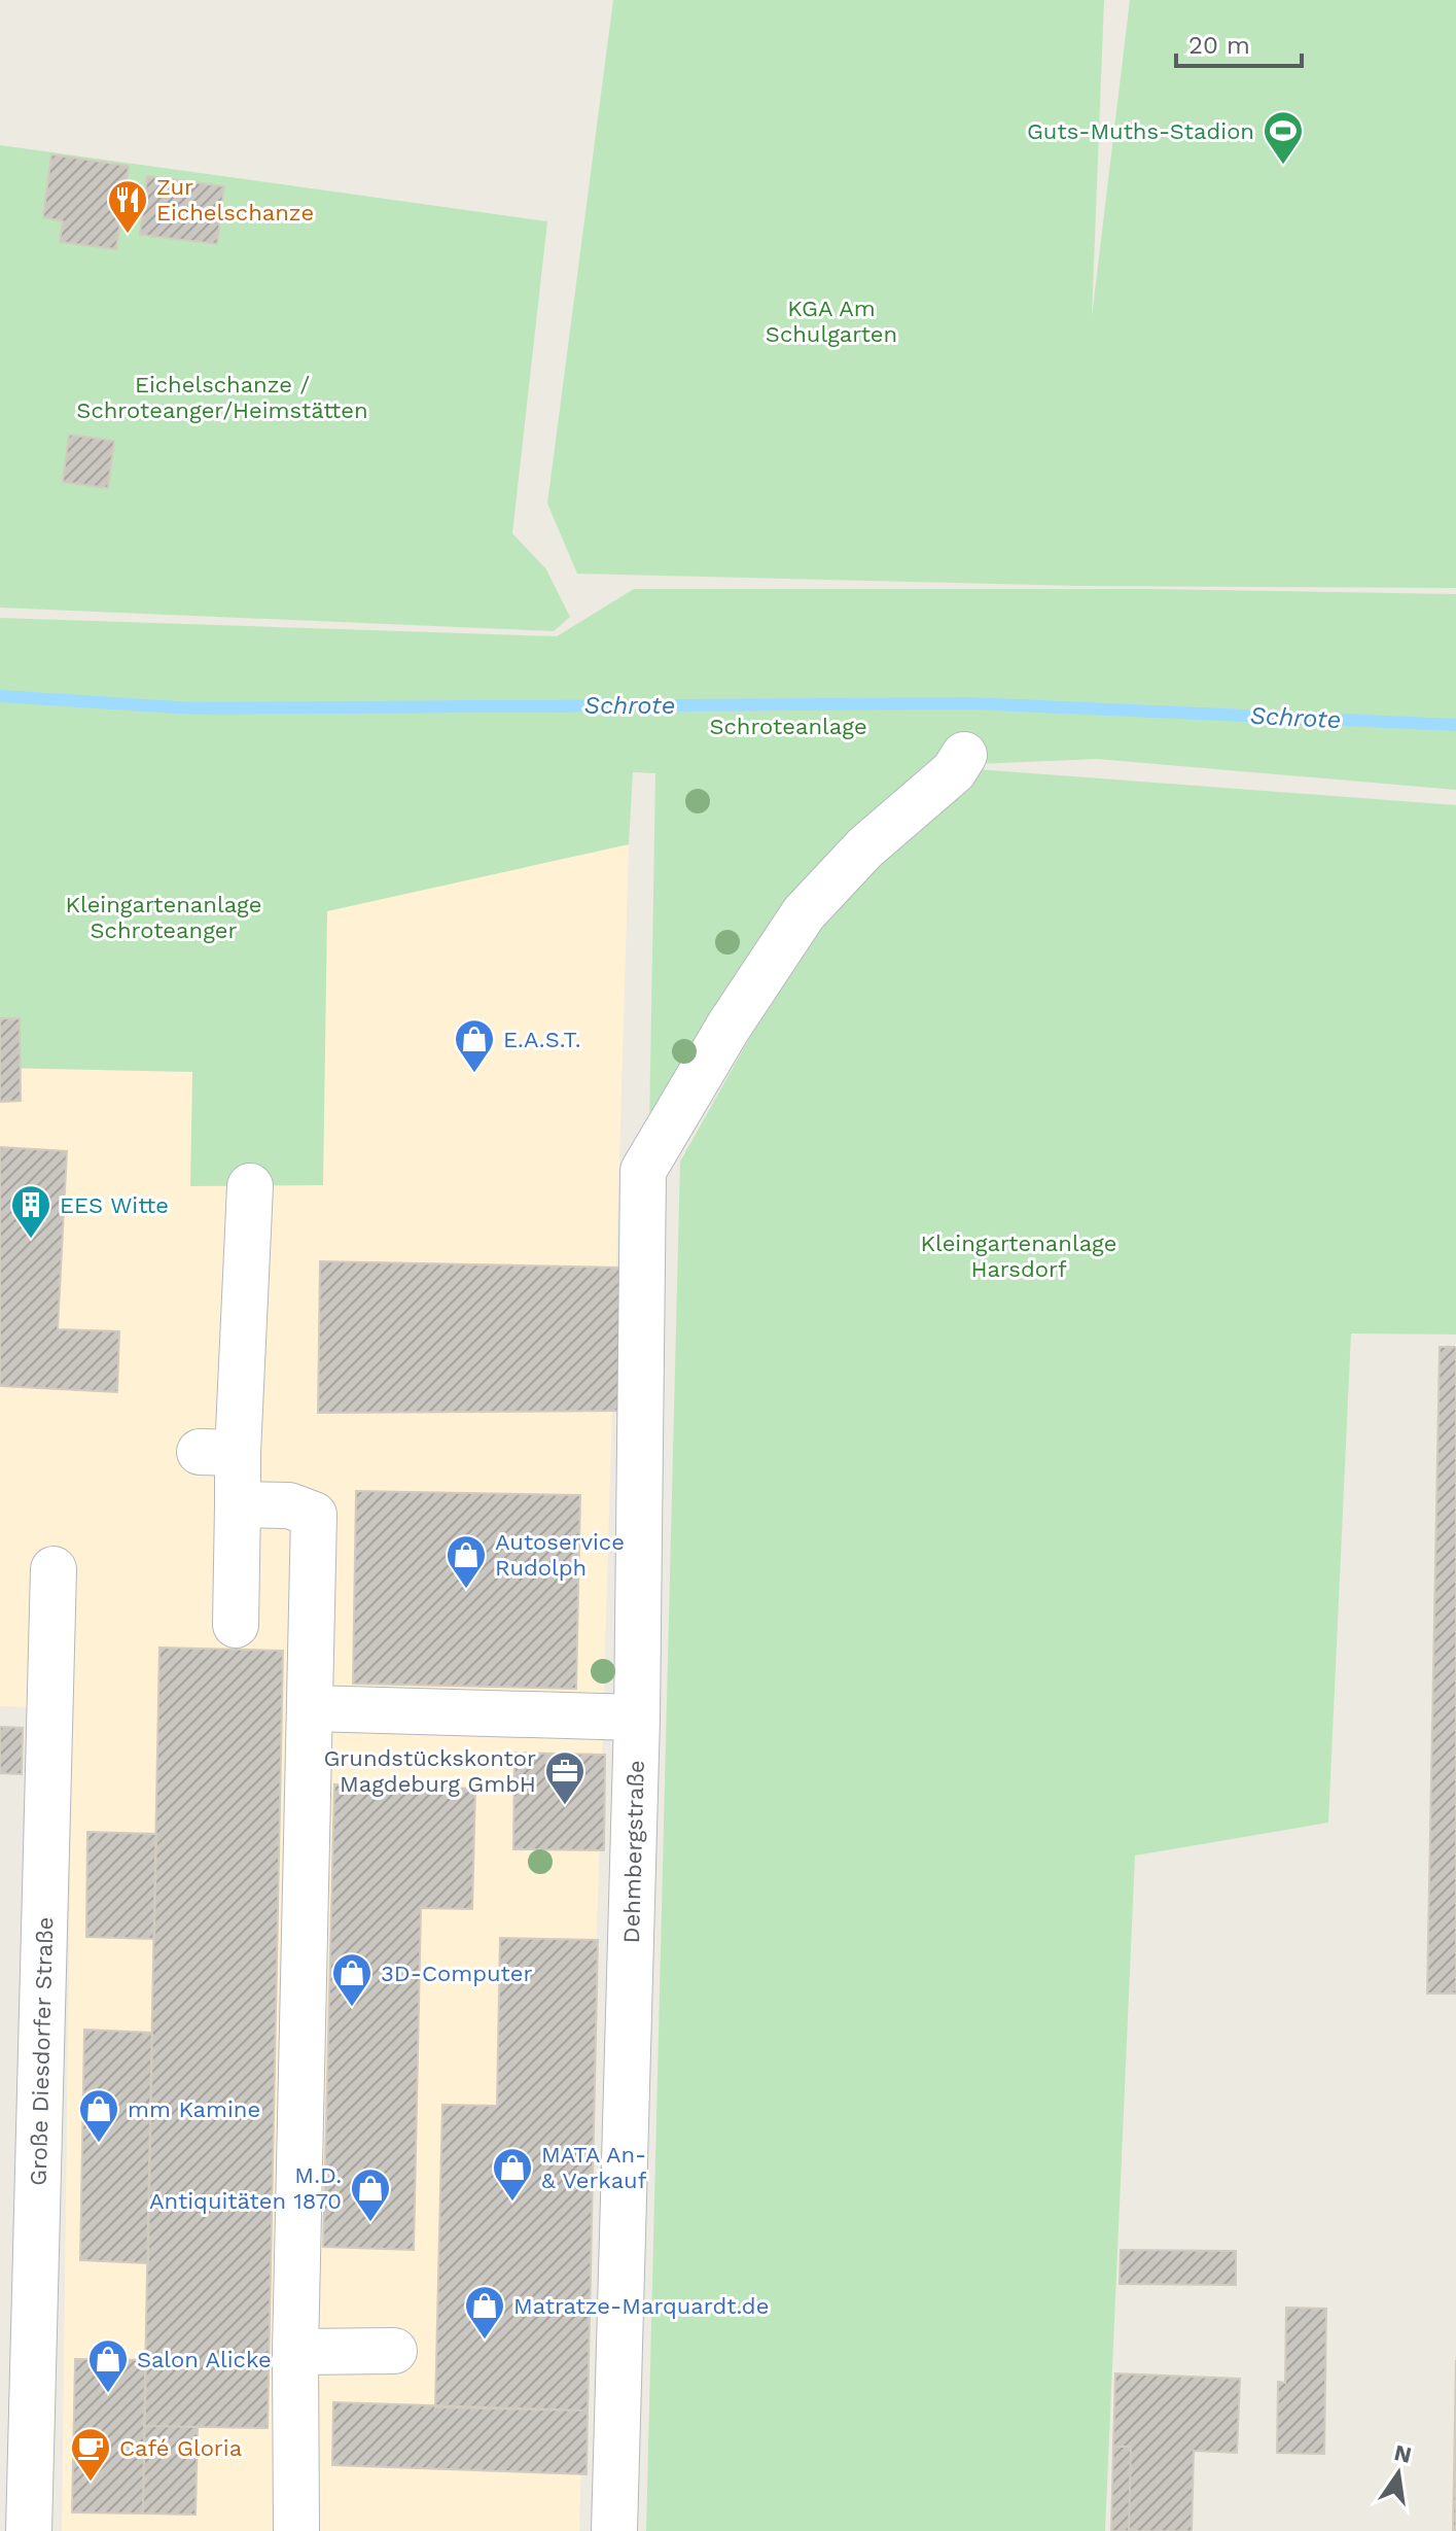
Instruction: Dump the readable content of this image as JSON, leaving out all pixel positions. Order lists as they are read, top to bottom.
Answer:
{
  "streets": {
    "street": ["Dehmbergstraße", "Große Diesdorfer Straße"]
  },
  "water": ["Schrote"],
  "parks": [
    "KGA Am Schulgarten",
    "Eichelschanze / Schroteanger/Heimstätten",
    "Schroteanlage",
    "Kleingartenanlage Schroteanger",
    "Kleingartenanlage Harsdorf"
  ],
  "places": {
    "sports": ["Guts-Muths-Stadion"],
    "restaurant": ["Zur Eichelschanze"],
    "shop": [
      "E.A.S.T.",
      "Autoservice Rudolph",
      "3D-Computer",
      "mm Kamine",
      "MATA An- & Verkauf",
      "M.D. Antiquitäten 1870",
      "Matratze-Marquardt.de",
      "Salon Alicke"
    ],
    "building": ["EES Witte"],
    "office": ["Grundstückskontor Magdeburg GmbH"],
    "cafe": ["Café Gloria"]
  },
  "scale_bar": "20 m",
  "north": "top"
}
